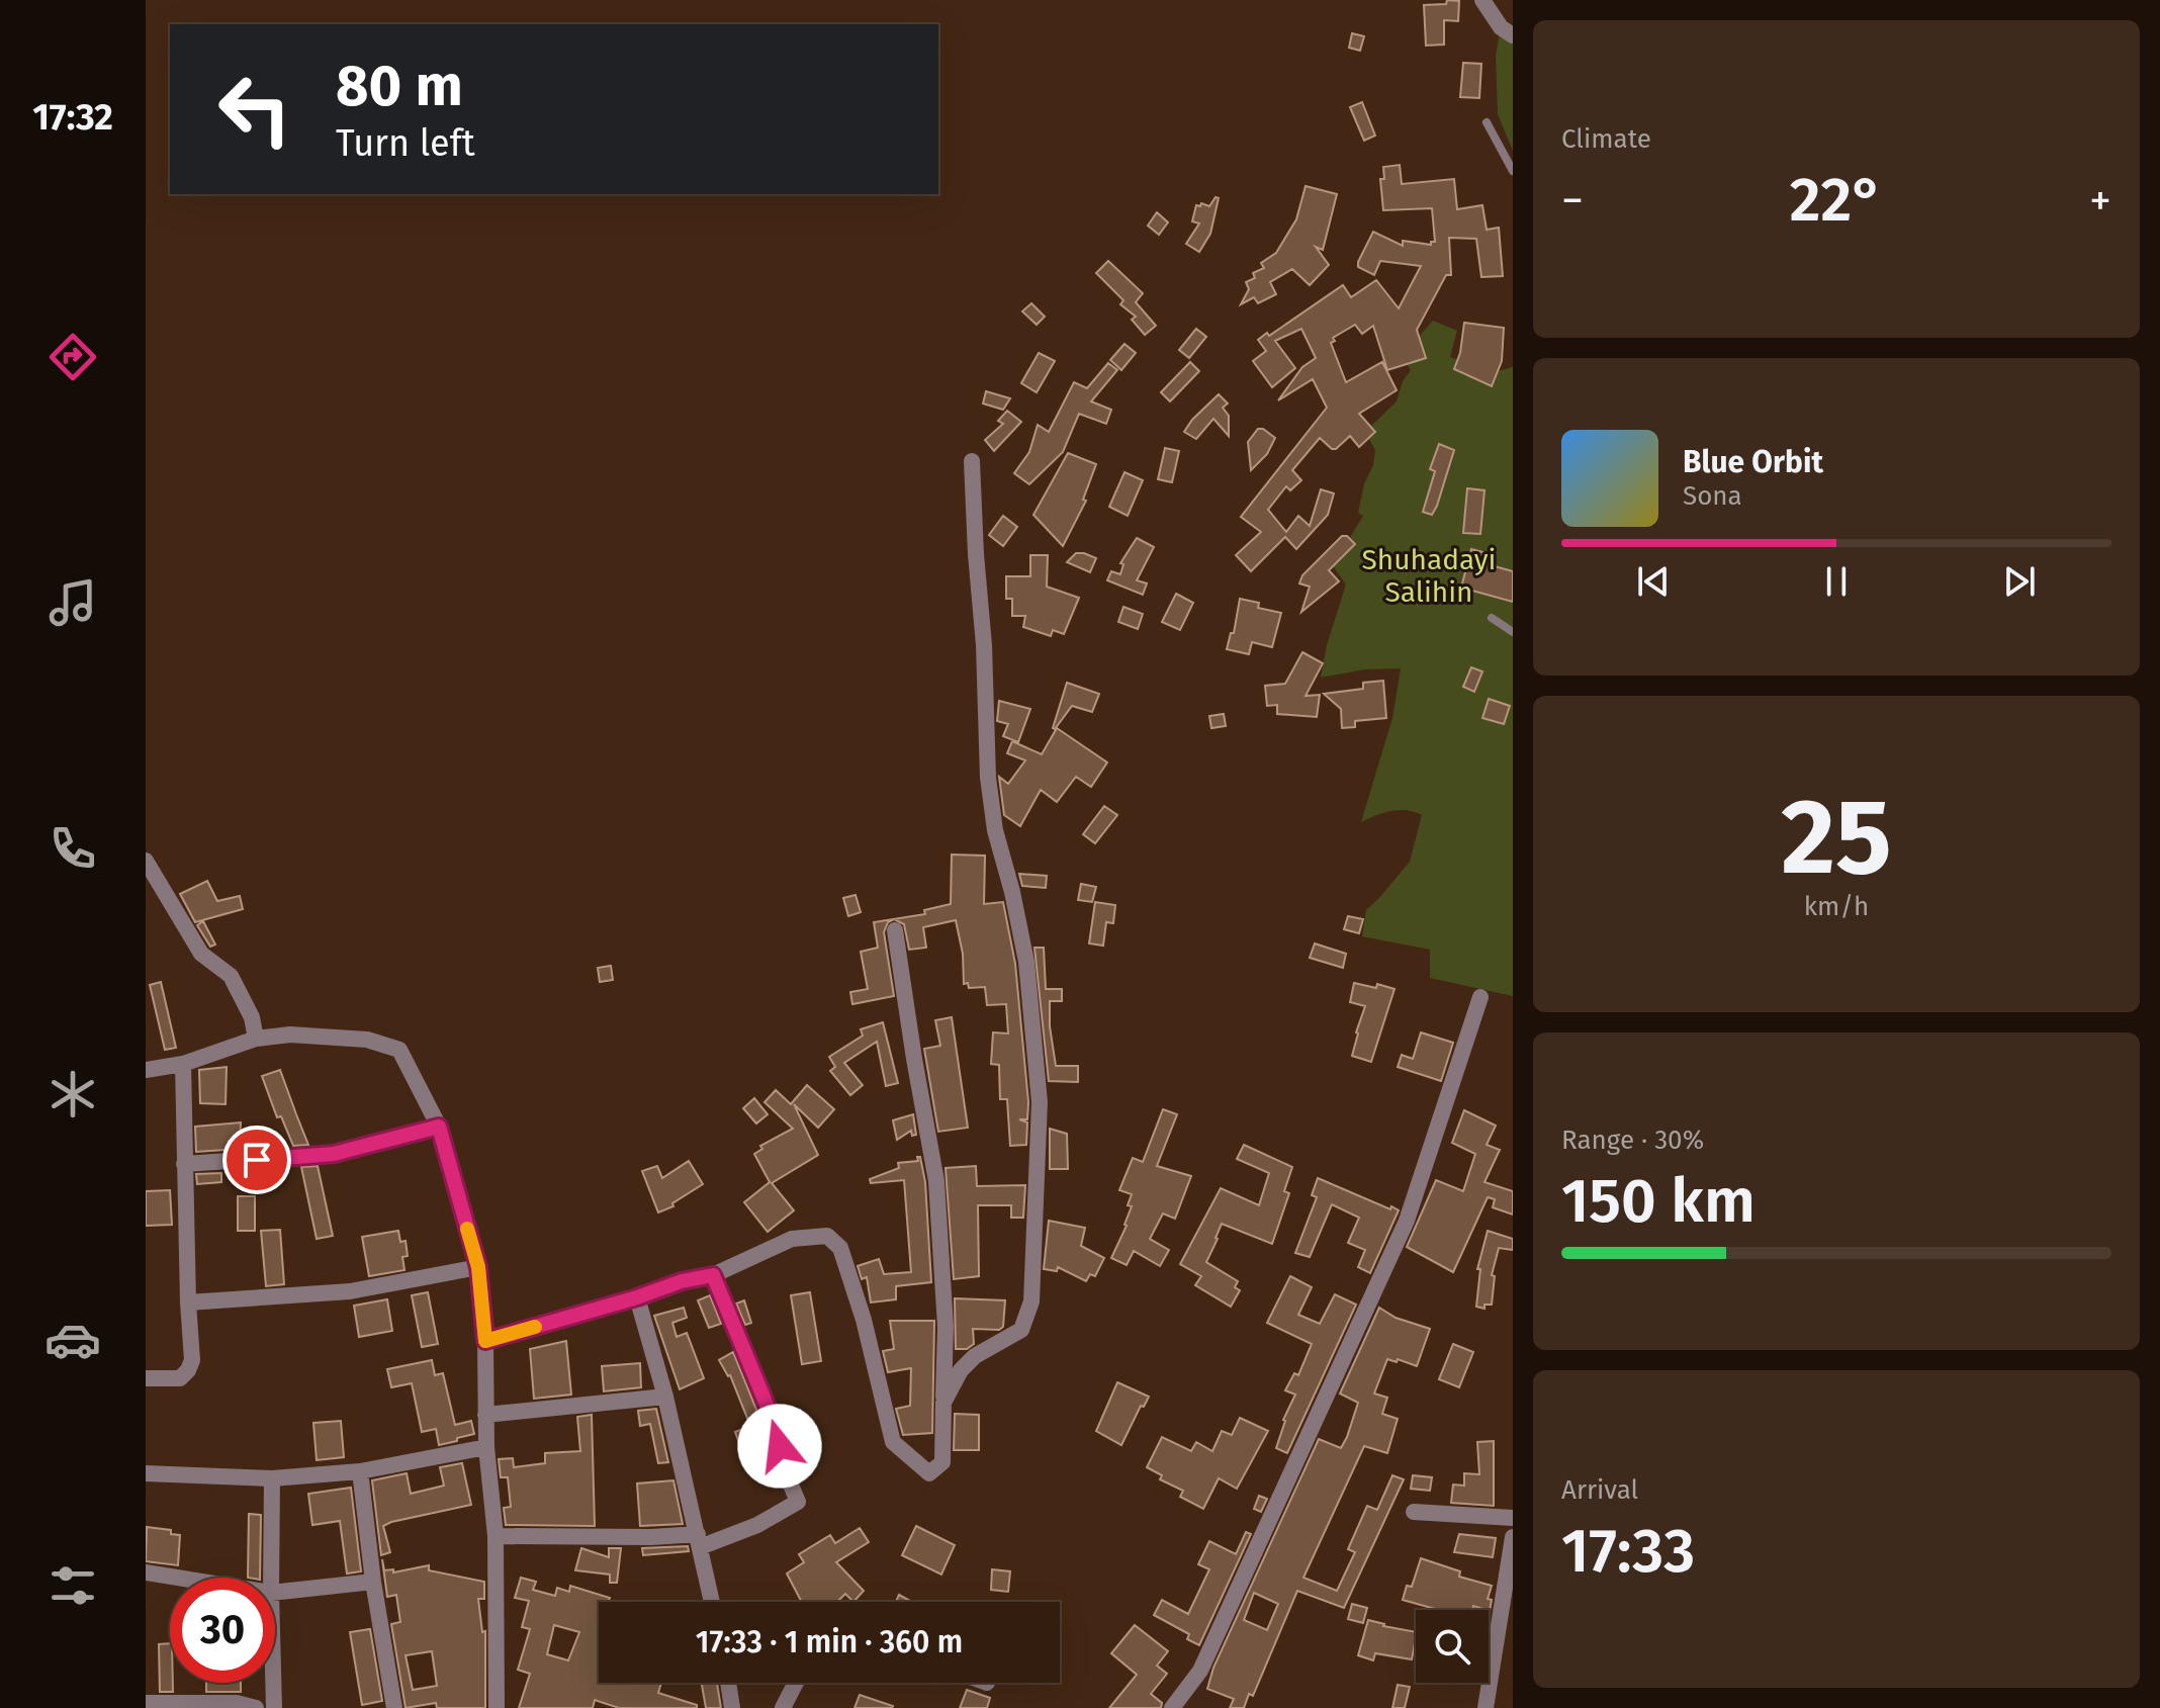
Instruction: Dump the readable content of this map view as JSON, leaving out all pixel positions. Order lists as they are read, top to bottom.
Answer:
{
  "parks": ["Shuhadayi Salihin"],
  "page": {
    "tabs": "17:32",
    "tile": [
      "Climate",
      ["25", "km/h"],
      ["Range · 30%", "150 km"],
      ["Arrival", "17:33"]
    ],
    "turn": ["80 m", "Turn left"],
    "heat": ["−", "22°", "+"],
    "song": ["Blue Orbit", "Sona"],
    "limit": "30",
    "trip": "17:33 · 1 min · 360 m"
  }
}
